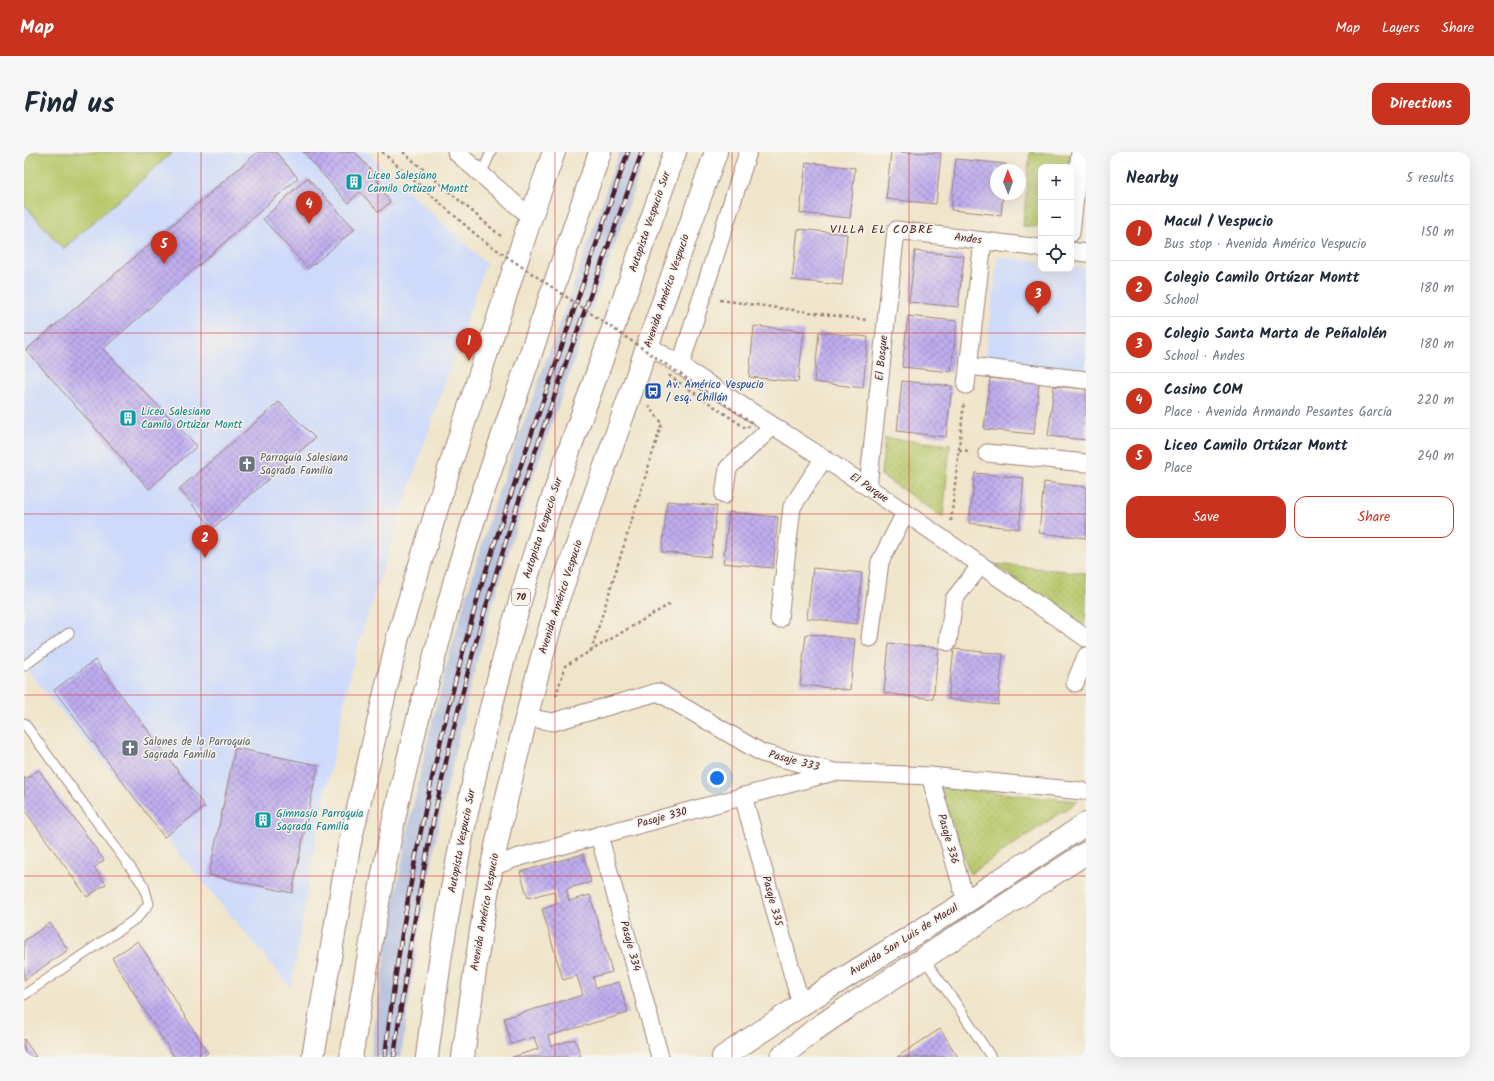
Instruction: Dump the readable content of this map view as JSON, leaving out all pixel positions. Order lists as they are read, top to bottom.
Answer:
{
  "streets": {
    "main road": [
      "Autopista Vespucio Sur",
      "Avenida Américo Vespucio",
      "70",
      "Avenida San Luis de Macul"
    ],
    "street": [
      "Andes",
      "El Bosque",
      "El Parque",
      "Pasaje 333",
      "Pasaje 330",
      "Pasaje 336",
      "Pasaje 335",
      "Pasaje 334"
    ]
  },
  "crossings": [
    ["Andes", "El Bosque"],
    ["Avenida Américo Vespucio", "El Parque"],
    ["Avenida Américo Vespucio", "Pasaje 333"],
    ["Avenida Américo Vespucio", "Pasaje 330"],
    ["El Bosque", "El Parque"],
    ["Pasaje 333", "Pasaje 330"],
    ["Pasaje 333", "Pasaje 336"],
    ["Pasaje 330", "Pasaje 335"],
    ["Pasaje 330", "Pasaje 334"],
    ["Pasaje 336", "Avenida San Luis de Macul"],
    ["Pasaje 335", "Avenida San Luis de Macul"]
  ],
  "districts": ["VILLA EL COBRE"],
  "places": {
    "building": ["Liceo Salesiano Camilo Ortuzar Montt", "Liceo Salesiano Camilo Ortúzar Montt", "Gimnasio Parroquia Sagrada Familia"],
    "bus stop": ["Av. Américo Vespucio / esq. Chillán"],
    "church": ["Parroquia Salesiana Sagrada Familia", "Salones de la Parroquia Sagrada Familia"]
  },
  "north": "top",
  "page": {
    "header": "Map",
    "nav": ["Map", "Layers", "Share"],
    "title": "Find us",
    "buttons": [
      "Directions",
      ["Save", "Share"]
    ],
    "heading": ["Nearby", "5 results"],
    "map_buttons": ["+", "−"],
    "pins": [
      "4",
      "5",
      "3",
      "1",
      "2"
    ],
    "list": [
      {
        "mark": "1",
        "name": "Macul / Vespucio",
        "note": "Bus stop · Avenida Américo Vespucio",
        "value": "150 m"
      },
      {
        "mark": "2",
        "name": "Colegio Camilo Ortúzar Montt",
        "note": "School",
        "value": "180 m"
      },
      {
        "mark": "3",
        "name": "Colegio Santa Marta de Peñalolén",
        "note": "School · Andes",
        "value": "180 m"
      },
      {
        "mark": "4",
        "name": "Casino COM",
        "note": "Place · Avenida Armando Pesantes García",
        "value": "220 m"
      },
      {
        "mark": "5",
        "name": "Liceo Camilo Ortúzar Montt",
        "note": "Place",
        "value": "240 m"
      }
    ]
  }
}
